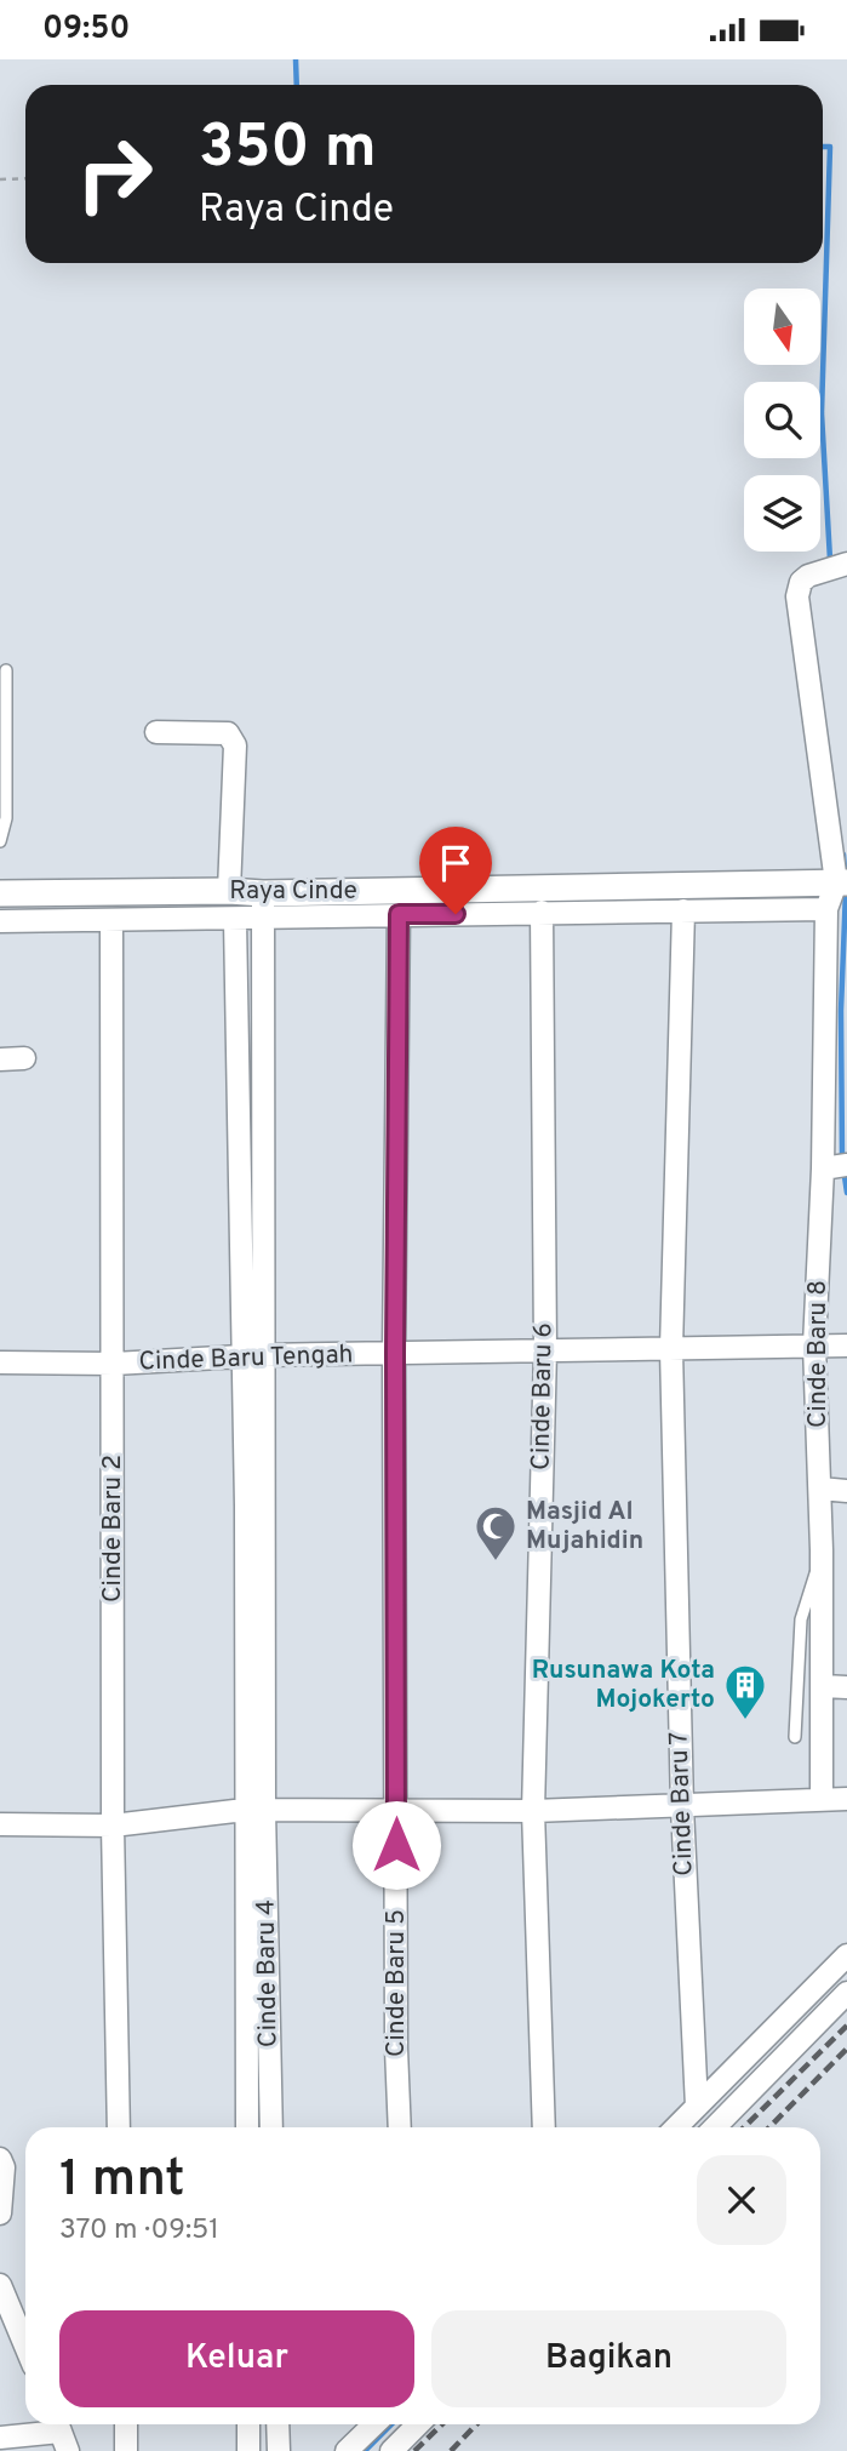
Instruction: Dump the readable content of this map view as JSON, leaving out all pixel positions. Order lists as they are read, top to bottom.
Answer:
{
  "streets": {
    "street": [
      "Raya Cinde",
      "Cinde Baru 8",
      "Cinde Baru Tengah",
      "Cinde Baru 6",
      "Cinde Baru 2",
      "Cinde Baru 7",
      "Cinde Baru 4",
      "Cinde Baru 5"
    ]
  },
  "crossings": [
    ["Raya Cinde", "Cinde Baru 8"],
    ["Raya Cinde", "Cinde Baru 6"],
    ["Raya Cinde", "Cinde Baru 2"],
    ["Raya Cinde", "Cinde Baru 7"],
    ["Raya Cinde", "Cinde Baru 5"],
    ["Cinde Baru 8", "Cinde Baru Tengah"],
    ["Cinde Baru Tengah", "Cinde Baru 6"],
    ["Cinde Baru Tengah", "Cinde Baru 2"],
    ["Cinde Baru Tengah", "Cinde Baru 7"],
    ["Cinde Baru Tengah", "Cinde Baru 5"]
  ],
  "places": {
    "mosque": ["Masjid Al Mujahidin"],
    "building": ["Rusunawa Kota Mojokerto"]
  },
  "north": "bottom",
  "page": {
    "status": "09:50",
    "turn": ["350 m", "Raya Cinde"],
    "heading": ["1 mnt", "370 m · 09:51"],
    "buttons": ["Keluar", "Bagikan"]
  }
}
